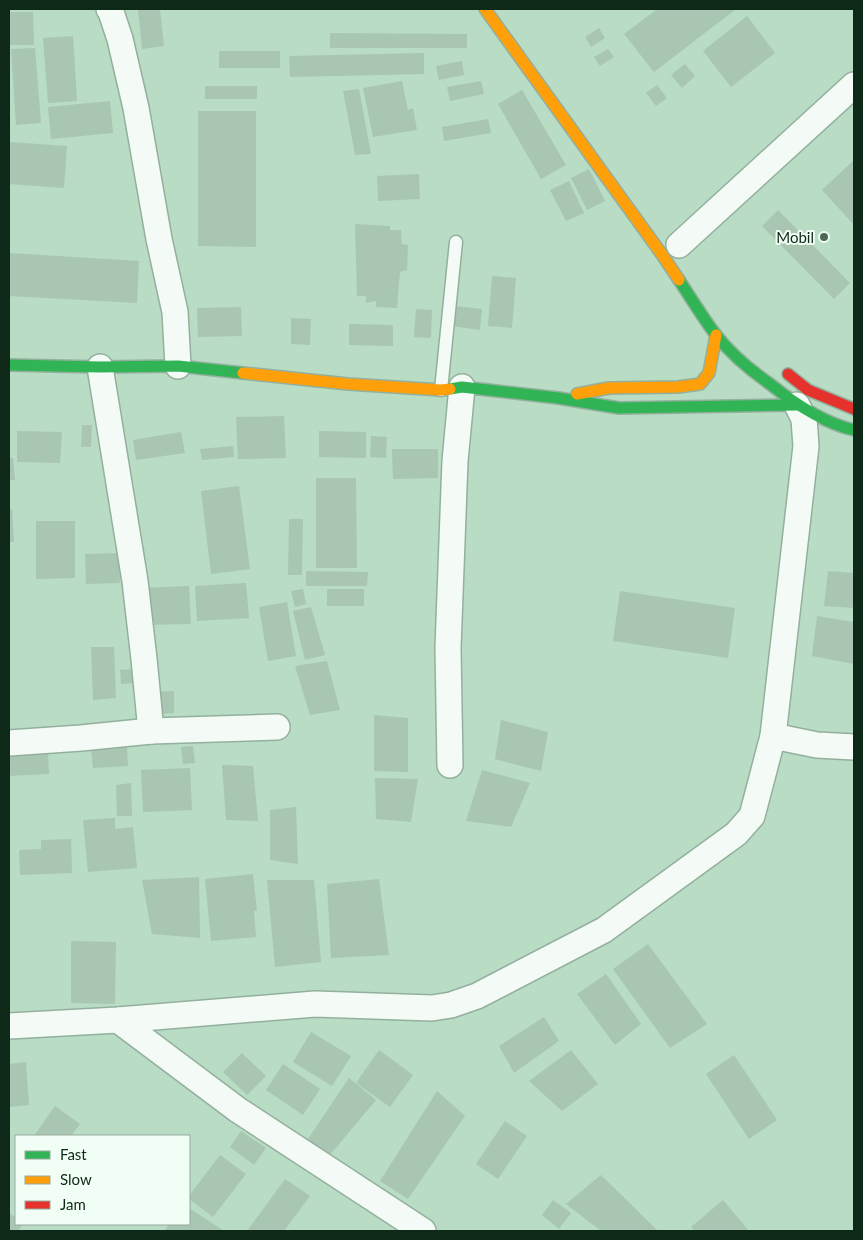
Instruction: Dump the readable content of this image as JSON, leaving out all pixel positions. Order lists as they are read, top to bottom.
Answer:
{
  "places": ["Mobil"],
  "legend": ["Fast", "Slow", "Jam"]
}
